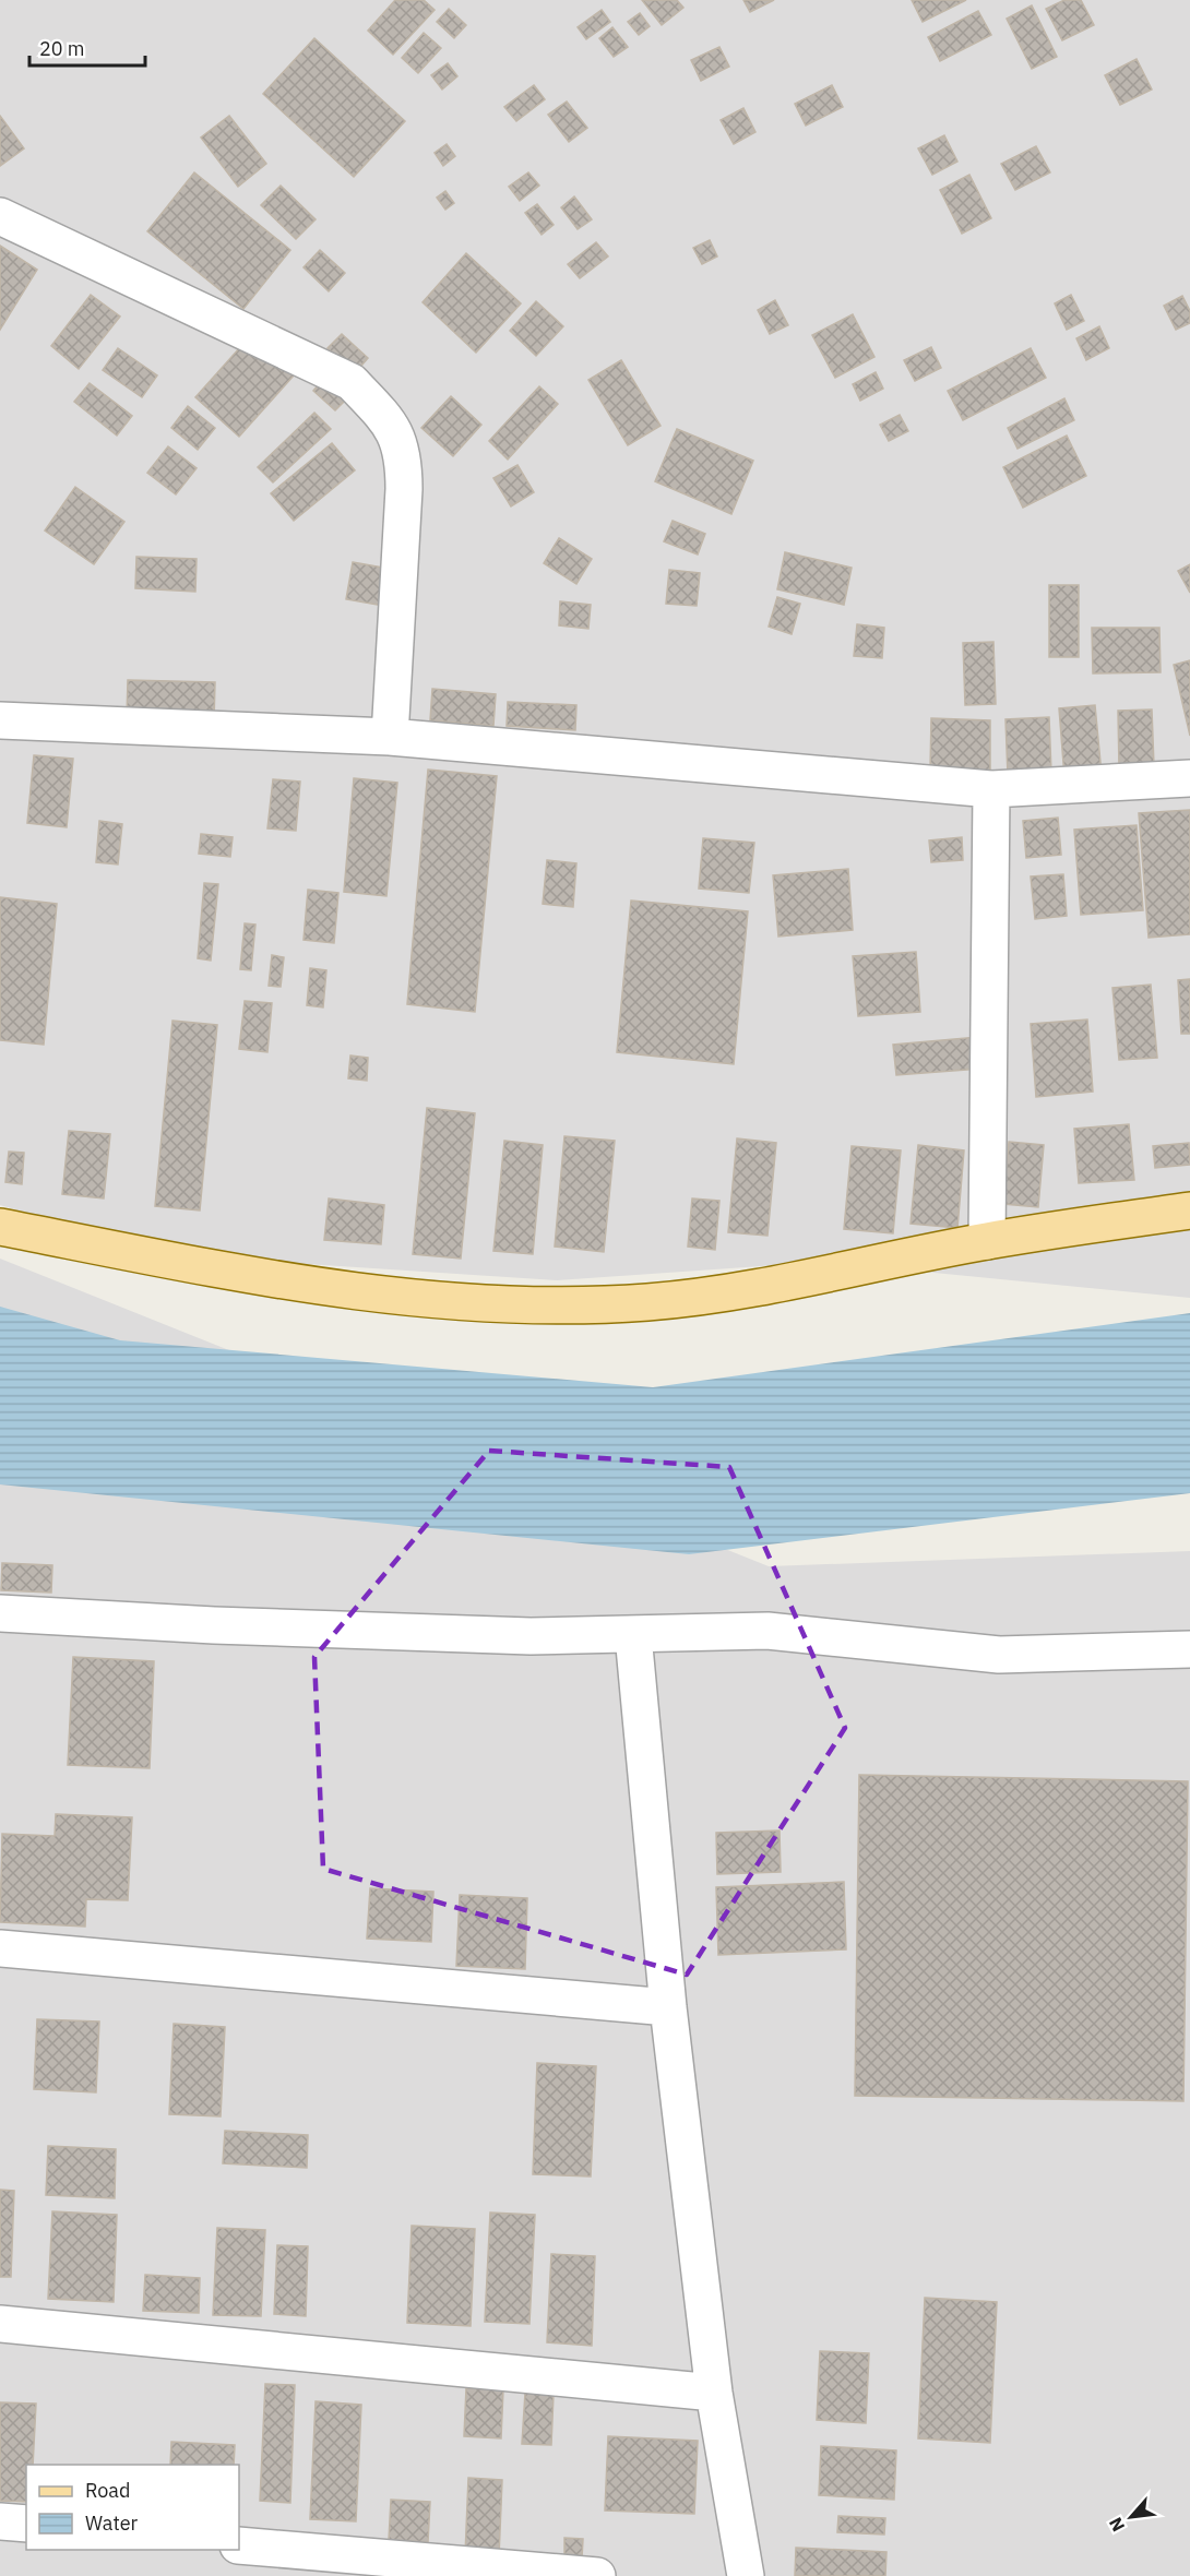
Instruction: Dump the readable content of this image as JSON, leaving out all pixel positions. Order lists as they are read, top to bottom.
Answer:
{
  "legend": ["Road", "Water"],
  "scale_bar": "20 m",
  "north": "bottom left"
}
